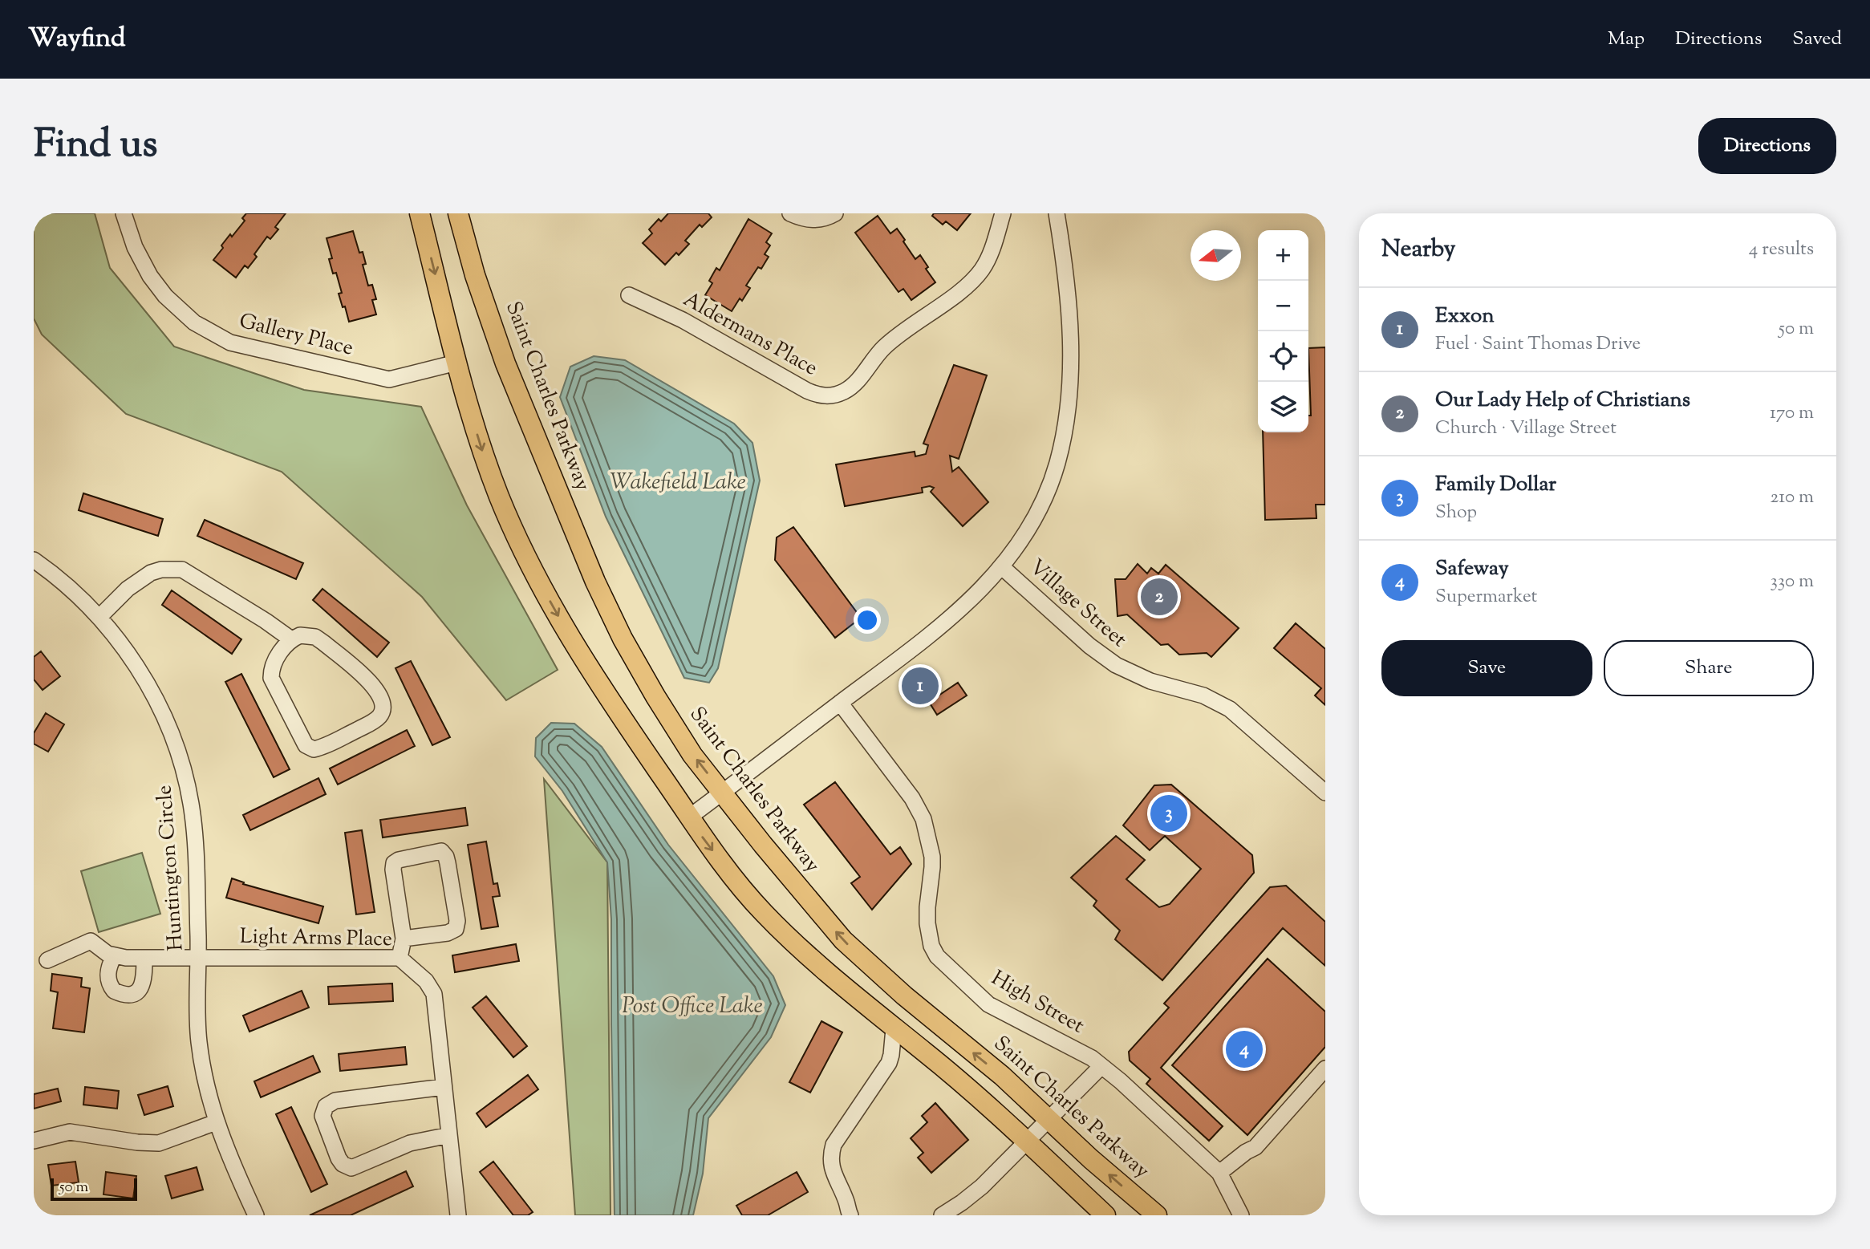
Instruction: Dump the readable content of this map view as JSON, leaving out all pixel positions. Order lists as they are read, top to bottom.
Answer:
{
  "streets": {
    "main road": ["Saint Charles Parkway"],
    "street": [
      "Aldermans Place",
      "Gallery Place",
      "Village Street",
      "Huntington Circle",
      "Light Arms Place",
      "High Street"
    ]
  },
  "crossings": [
    ["Huntington Circle", "Light Arms Place"]
  ],
  "water": ["Wakefield Lake", "Post Office Lake"],
  "scale_bar": "50 m",
  "north": "left",
  "page": {
    "header": "Wayfind",
    "nav": ["Map", "Directions", "Saved"],
    "title": "Find us",
    "buttons": [
      "Directions",
      ["Save", "Share"]
    ],
    "heading": ["Nearby", "4 results"],
    "map_buttons": ["+", "−"],
    "list": [
      {
        "mark": "1",
        "name": "Exxon",
        "note": "Fuel · Saint Thomas Drive",
        "value": "50 m"
      },
      {
        "mark": "2",
        "name": "Our Lady Help of Christians",
        "note": "Church · Village Street",
        "value": "170 m"
      },
      {
        "mark": "3",
        "name": "Family Dollar",
        "note": "Shop",
        "value": "210 m"
      },
      {
        "mark": "4",
        "name": "Safeway",
        "note": "Supermarket",
        "value": "330 m"
      }
    ],
    "pins": [
      "2",
      "1",
      "3",
      "4"
    ],
    "scale": "50 m"
  }
}
